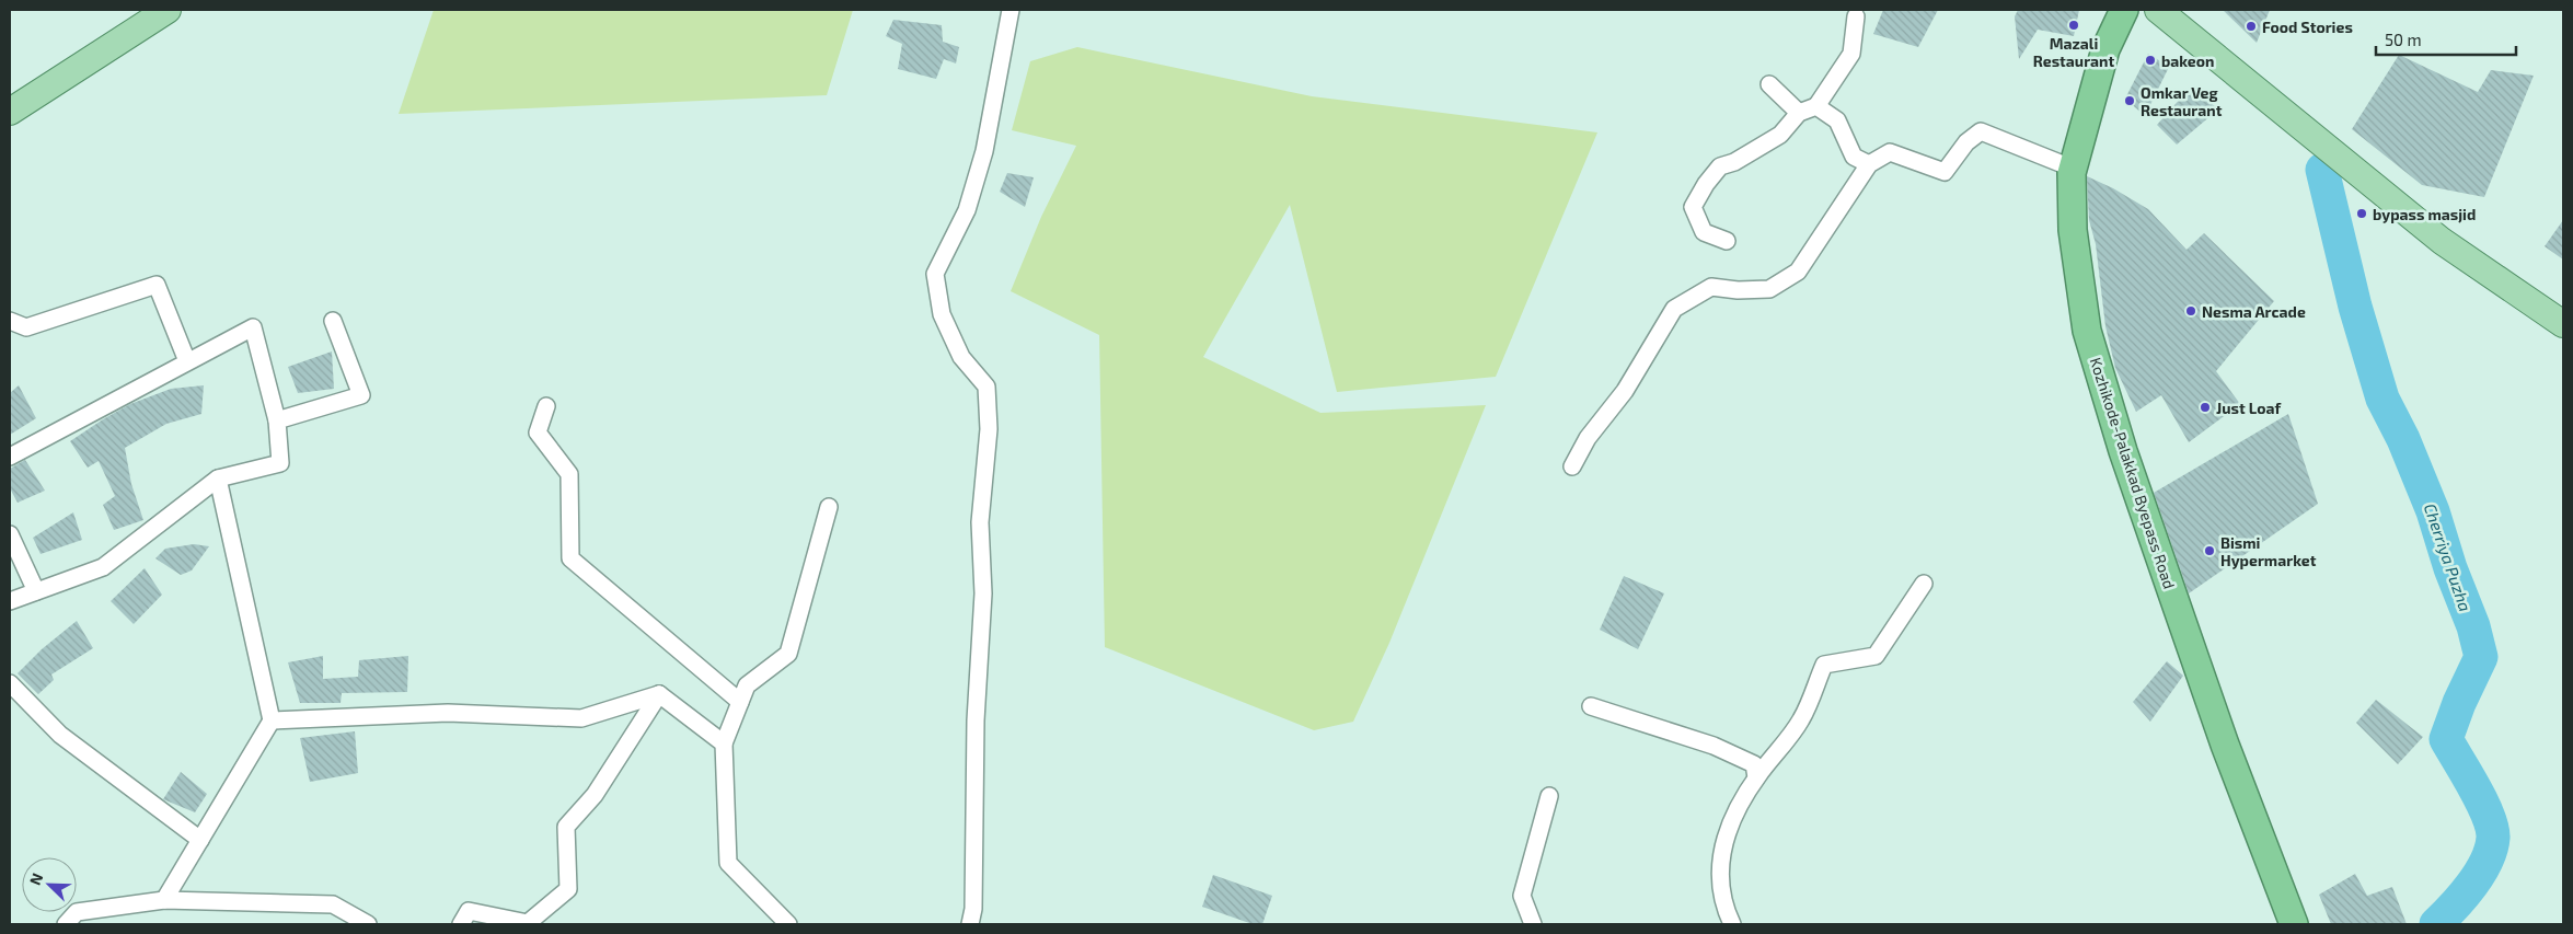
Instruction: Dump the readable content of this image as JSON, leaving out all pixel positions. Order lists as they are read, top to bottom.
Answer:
{
  "streets": {
    "highway": ["Kozhikode-Palakkad Byepass Road"]
  },
  "water": ["Cherriya Puzha"],
  "places": [
    "Mazali Restaurant",
    "Food Stories",
    "bakeon",
    "Omkar Veg Restaurant",
    "bypass masjid",
    "Nesma Arcade",
    "Just Loaf",
    "Bismi Hypermarket"
  ],
  "scale_bar": "50 m",
  "north": "top left"
}
